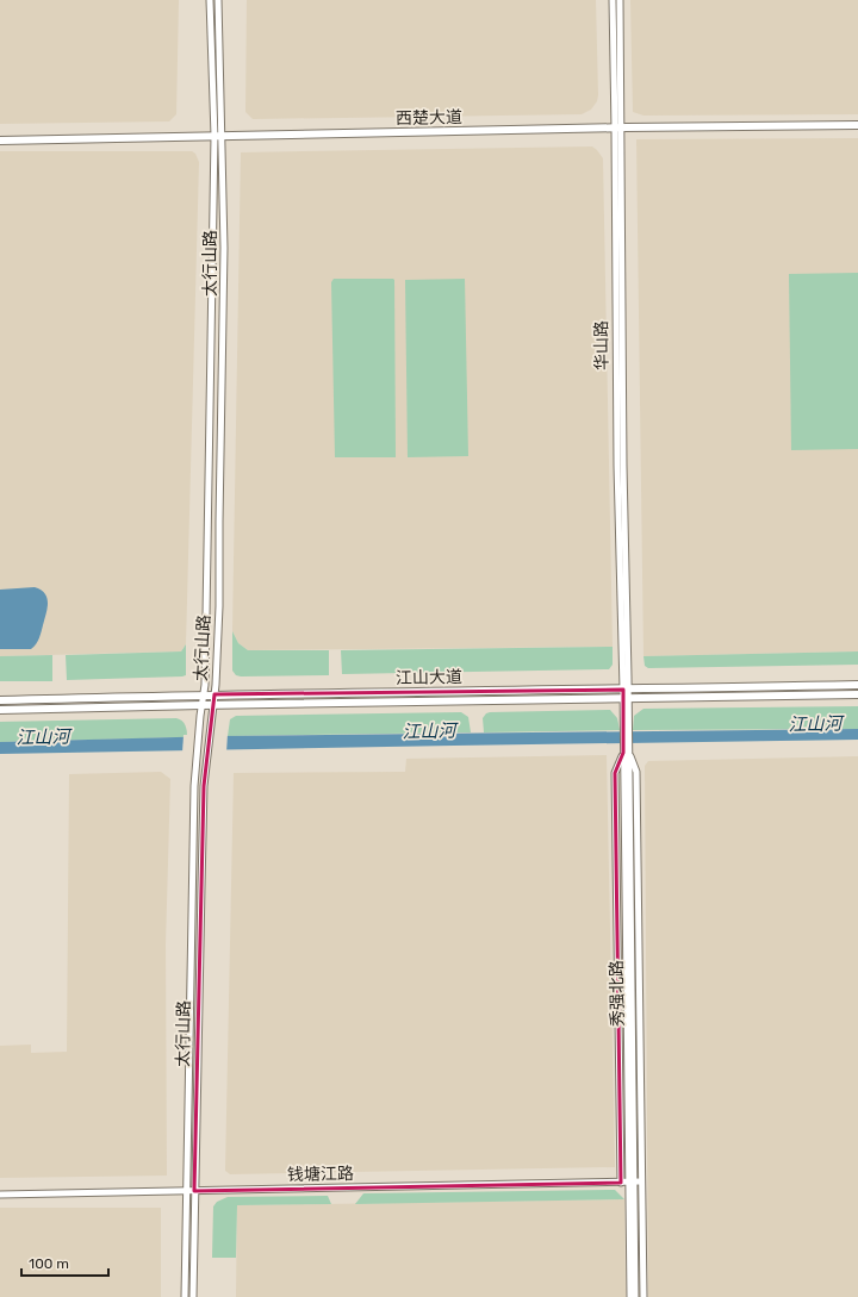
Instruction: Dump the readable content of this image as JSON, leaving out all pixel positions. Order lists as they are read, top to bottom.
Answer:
{
  "streets": {
    "main road": ["西楚大道", "江山大道"],
    "street": [
      "太行山路",
      "华山路",
      "秀强北路",
      "钱塘江路"
    ]
  },
  "crossings": [
    ["西楚大道", "太行山路"],
    ["西楚大道", "华山路"],
    ["太行山路", "江山大道"],
    ["太行山路", "钱塘江路"],
    ["华山路", "江山大道"],
    ["华山路", "秀强北路"],
    ["江山大道", "秀强北路"],
    ["秀强北路", "钱塘江路"]
  ],
  "water": ["江山河"],
  "scale_bar": "100 m"
}
